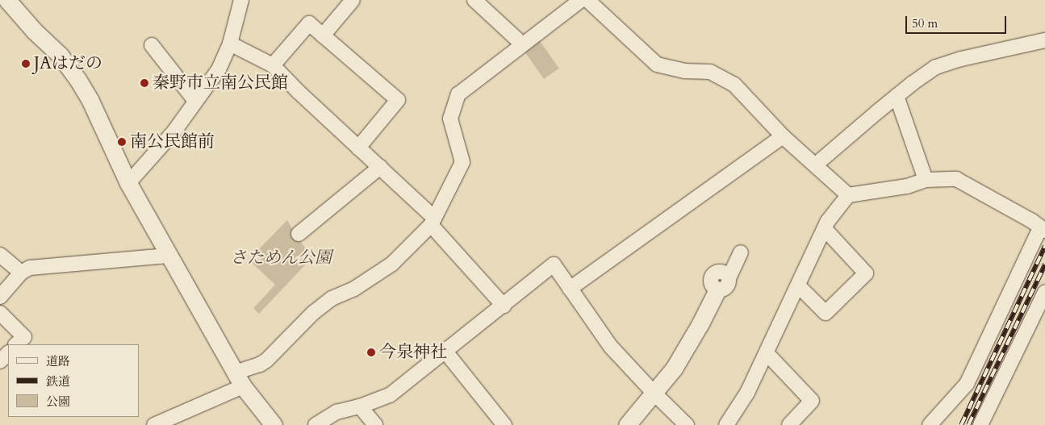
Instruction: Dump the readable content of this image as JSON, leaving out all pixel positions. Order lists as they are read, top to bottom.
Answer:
{
  "parks": ["さためん公園"],
  "places": [
    "JAはだの",
    "秦野市立南公民館",
    "南公民館前",
    "今泉神社"
  ],
  "legend": ["道路", "鉄道", "公園"],
  "scale_bar": "50 m"
}
